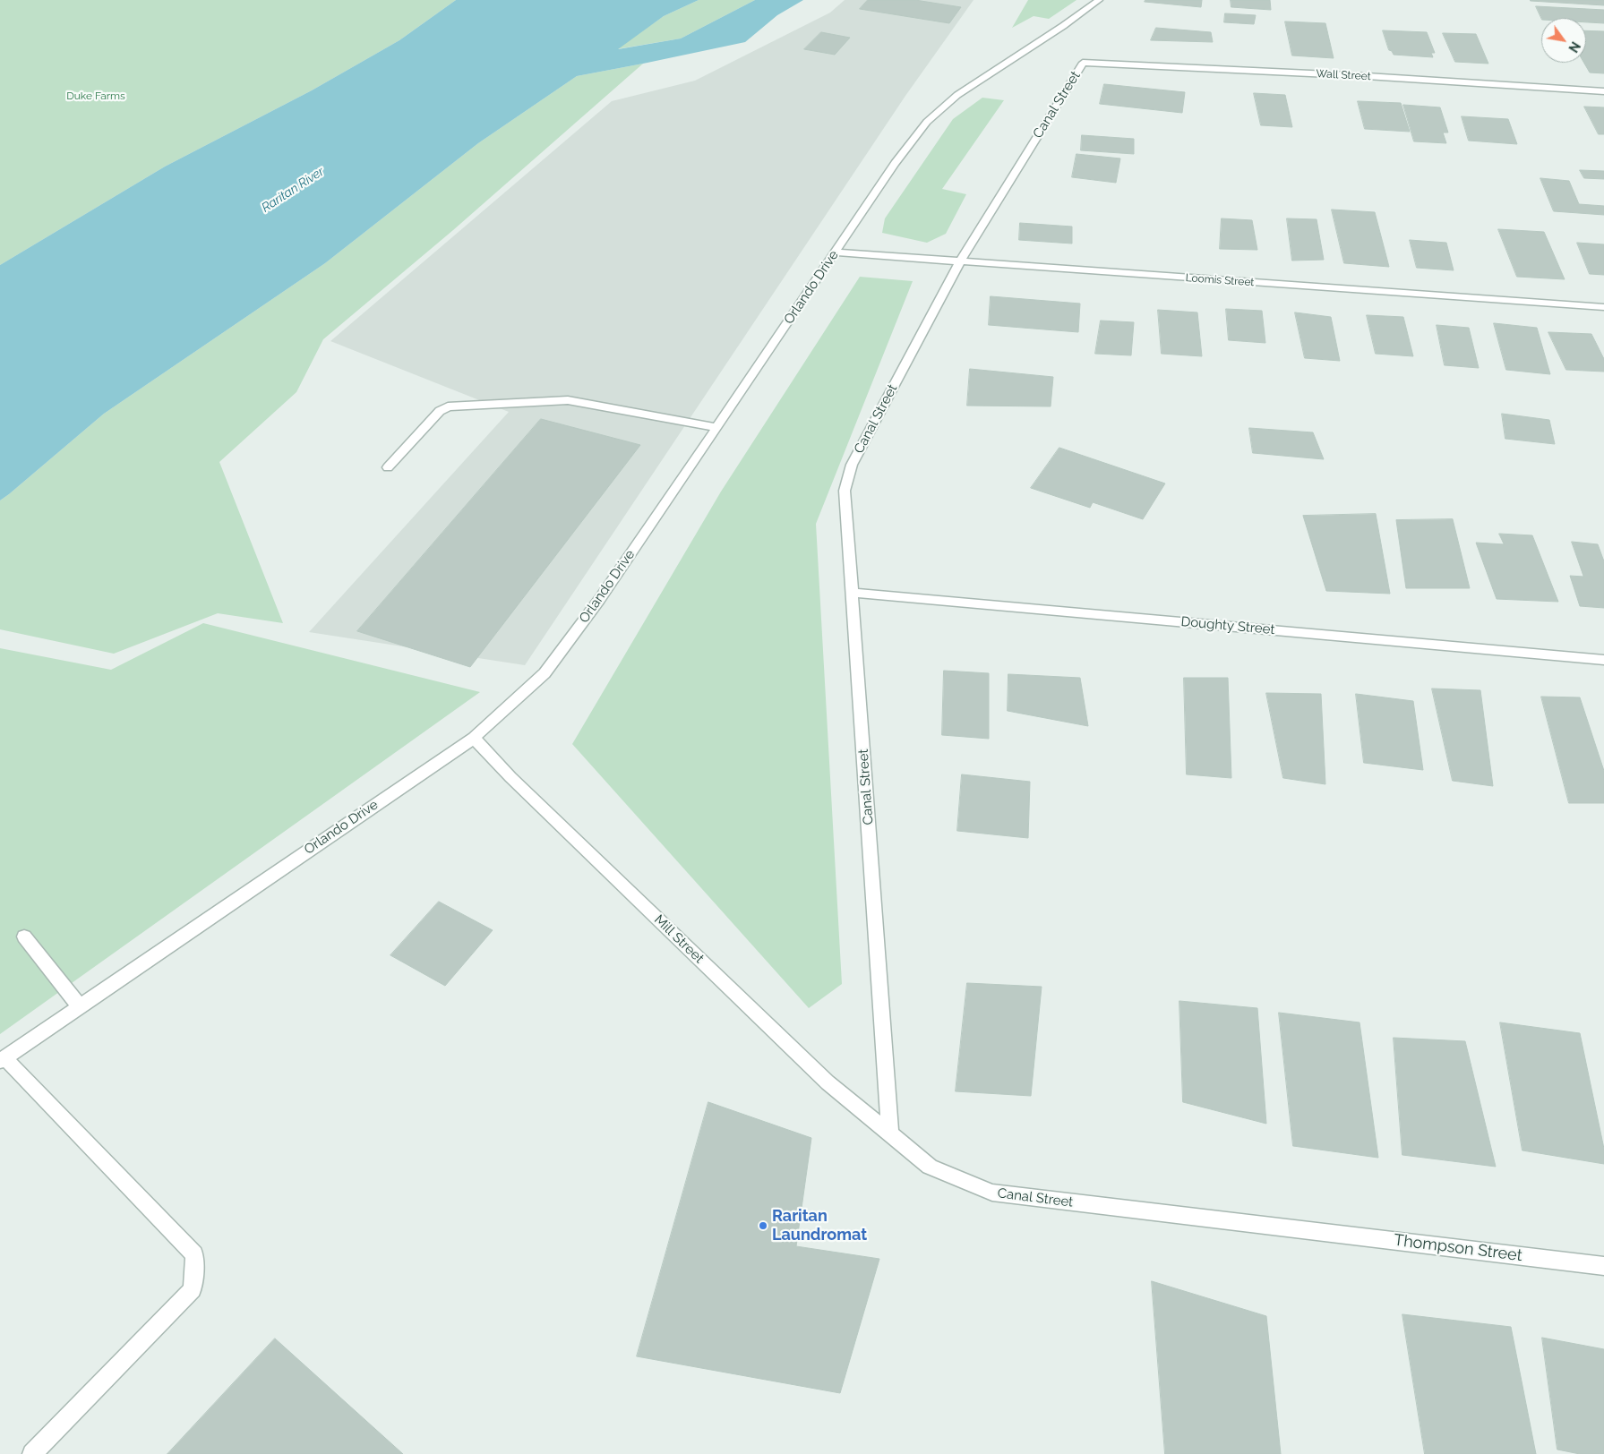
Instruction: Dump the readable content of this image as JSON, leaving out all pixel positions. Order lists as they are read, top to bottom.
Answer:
{
  "streets": {
    "street": [
      "Wall Street",
      "Canal Street",
      "Loomis Street",
      "Orlando Drive",
      "Doughty Street",
      "Mill Street",
      "Thompson Street"
    ]
  },
  "crossings": [
    ["Wall Street", "Canal Street"],
    ["Canal Street", "Loomis Street"],
    ["Canal Street", "Doughty Street"],
    ["Canal Street", "Mill Street"],
    ["Canal Street", "Thompson Street"],
    ["Loomis Street", "Orlando Drive"],
    ["Orlando Drive", "Mill Street"]
  ],
  "water": ["Raritan River"],
  "parks": ["Duke Farms"],
  "places": ["Raritan Laundromat"],
  "north": "bottom right"
}
